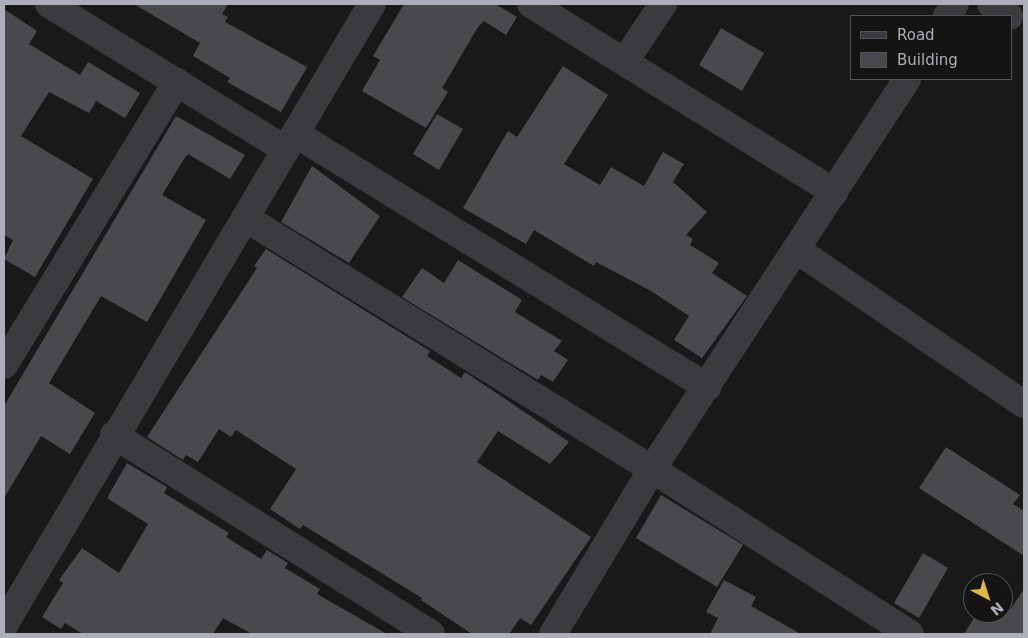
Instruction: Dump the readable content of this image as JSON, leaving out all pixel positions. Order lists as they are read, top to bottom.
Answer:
{
  "legend": ["Road", "Building"],
  "north": "bottom right"
}
